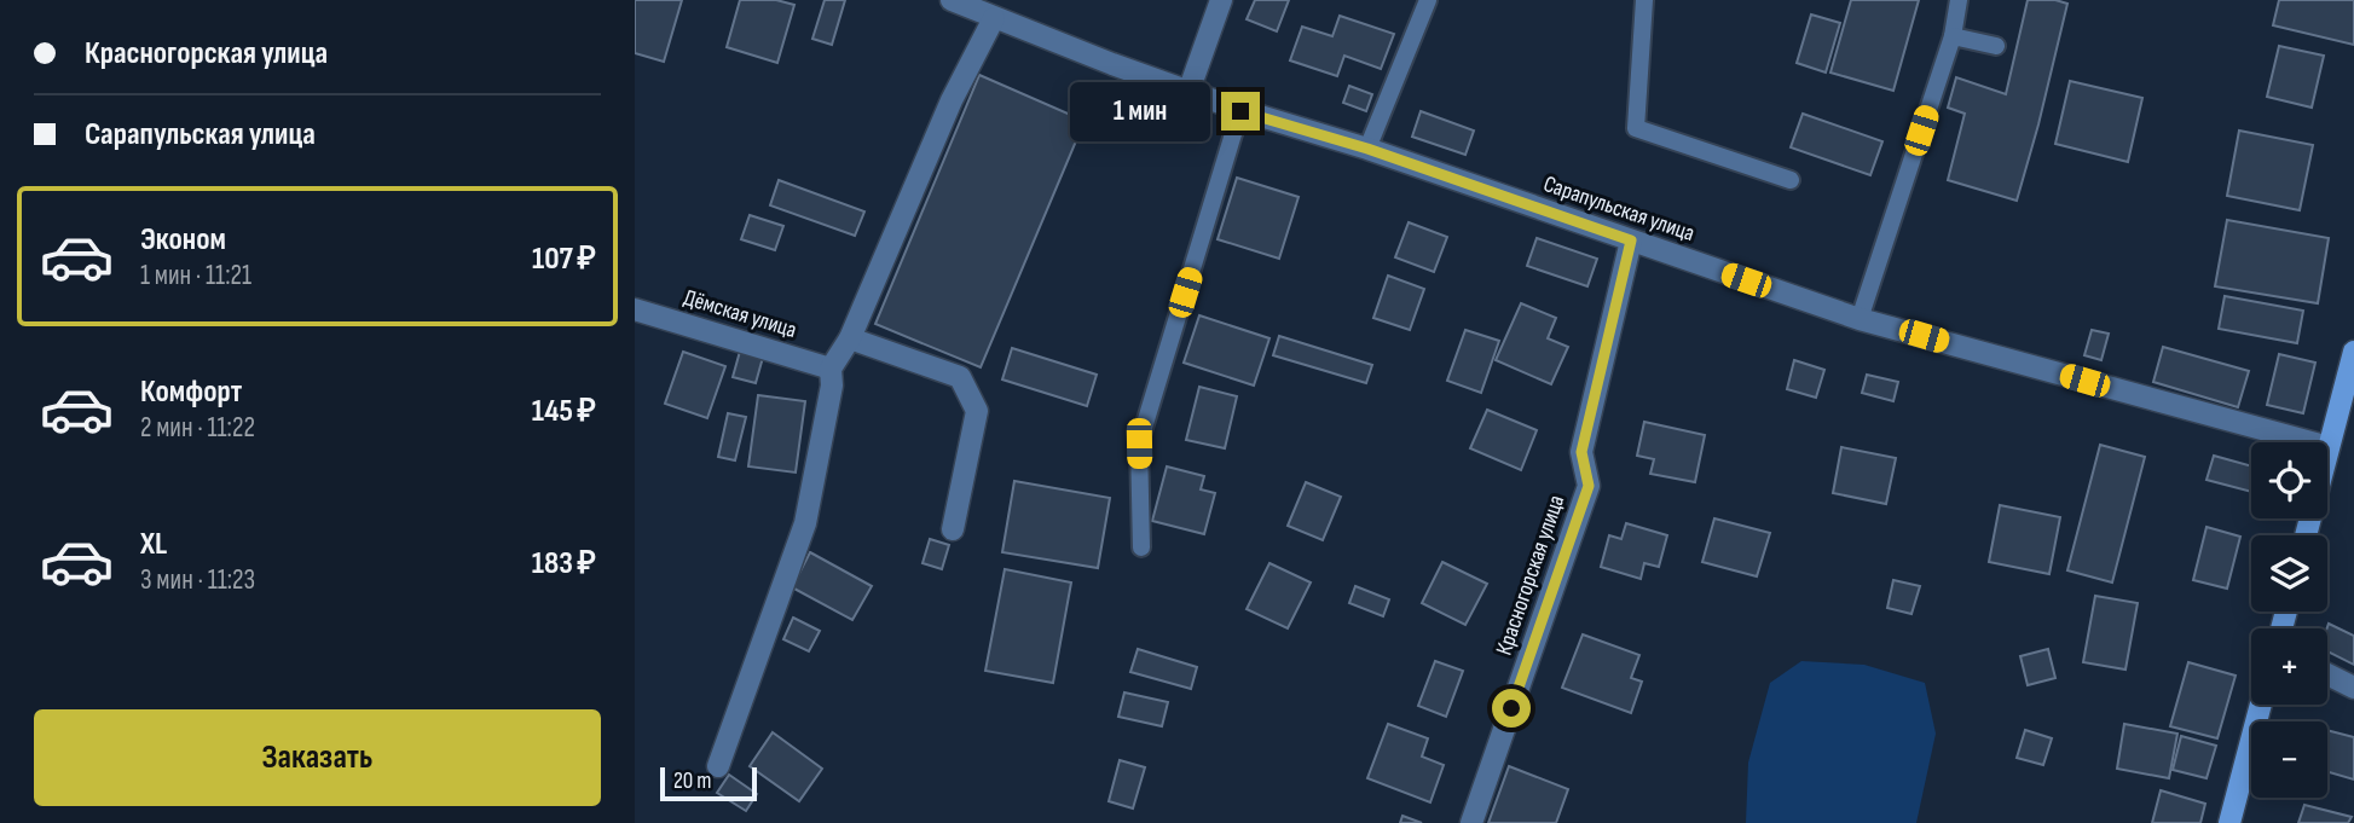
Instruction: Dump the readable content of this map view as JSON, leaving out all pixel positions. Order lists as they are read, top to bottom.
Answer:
{
  "streets": {
    "street": ["Сарапульская улица", "Дёмская улица", "Красногорская улица"]
  },
  "crossings": [
    ["Сарапульская улица", "Красногорская улица"]
  ],
  "scale_bar": "20 m",
  "page": {
    "banner": ["Красногорская улица", "Сарапульская улица"],
    "bubble": "1 мин",
    "list": [
      {
        "name": "Эконом",
        "note": "1 мин · 11:21",
        "value": "107 ₽"
      },
      {
        "name": "Комфорт",
        "note": "2 мин · 11:22",
        "value": "145 ₽"
      },
      {
        "name": "XL",
        "note": "3 мин · 11:23",
        "value": "183 ₽"
      }
    ],
    "map_buttons": ["+", "−"],
    "buttons": "Заказать",
    "scale": "20 m"
  }
}
